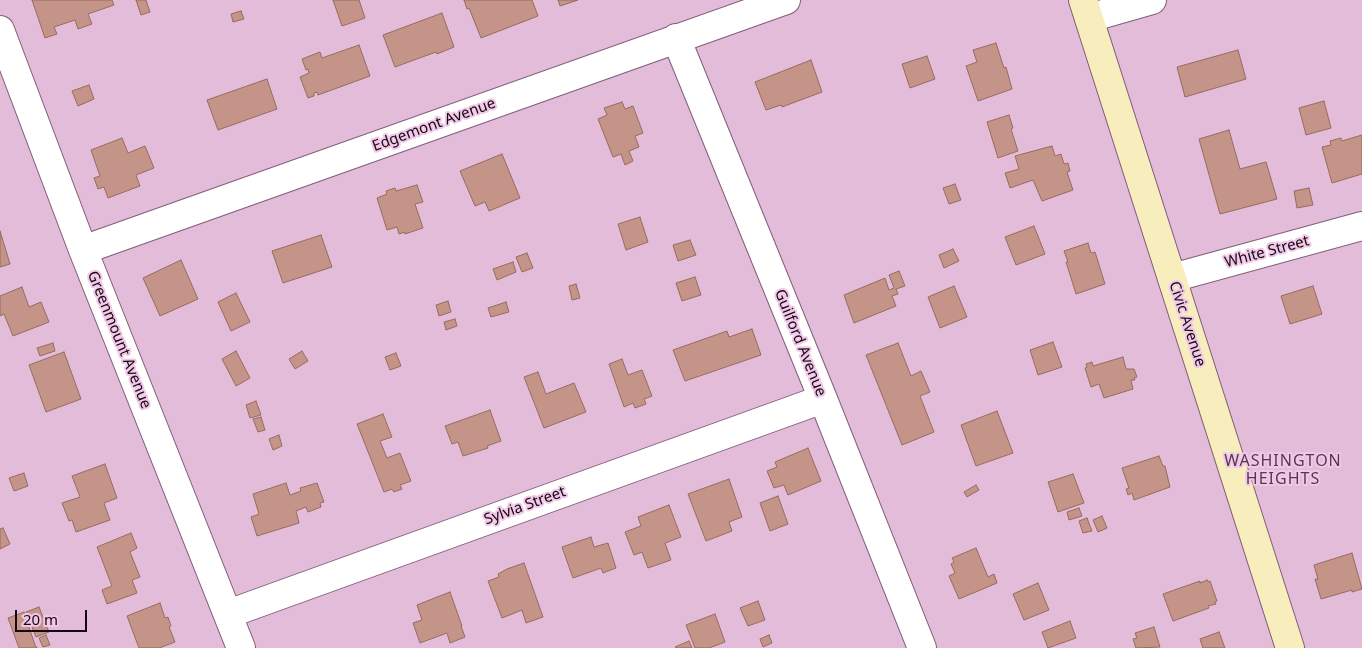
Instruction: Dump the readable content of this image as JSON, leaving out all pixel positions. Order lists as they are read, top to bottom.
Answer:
{
  "streets": {
    "street": [
      "Edgemont Avenue",
      "White Street",
      "Civic Avenue",
      "Greenmount Avenue",
      "Guilford Avenue",
      "Sylvia Street"
    ]
  },
  "crossings": [
    ["Edgemont Avenue", "Greenmount Avenue"],
    ["Edgemont Avenue", "Guilford Avenue"],
    ["White Street", "Civic Avenue"],
    ["Greenmount Avenue", "Sylvia Street"],
    ["Guilford Avenue", "Sylvia Street"]
  ],
  "districts": ["WASHINGTON HEIGHTS"],
  "scale_bar": "20 m"
}
